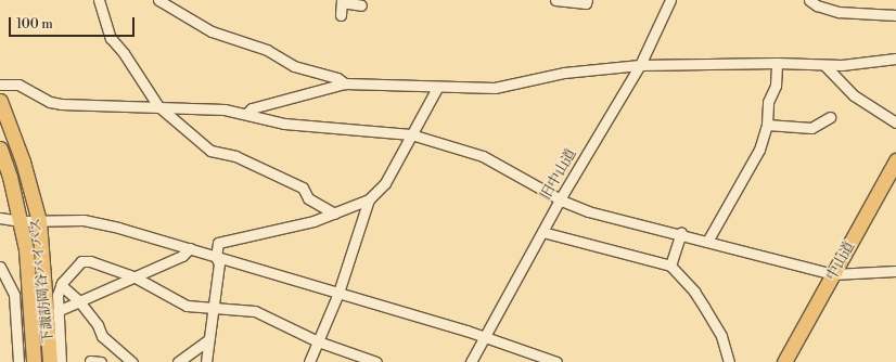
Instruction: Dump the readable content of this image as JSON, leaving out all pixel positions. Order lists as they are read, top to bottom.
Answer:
{
  "streets": {
    "highway": ["中山道", "下諏訪岡谷バイパス"],
    "street": ["旧中山道"]
  },
  "scale_bar": "100 m"
}
